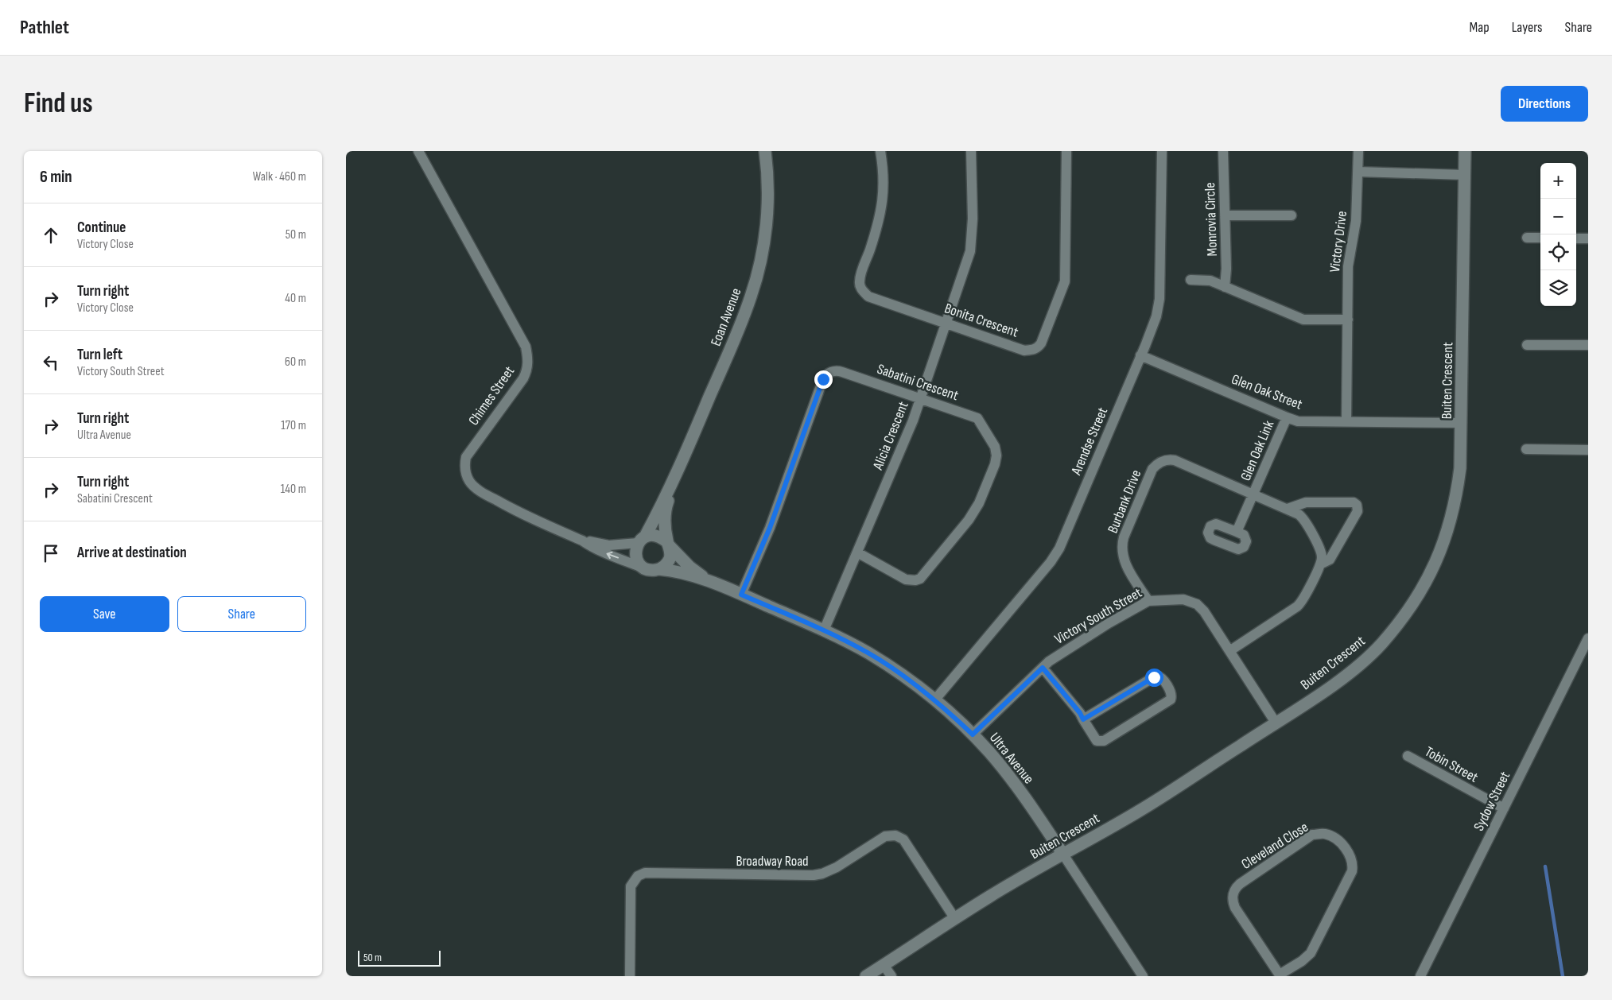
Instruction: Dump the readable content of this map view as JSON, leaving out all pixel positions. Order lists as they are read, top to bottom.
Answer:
{
  "streets": {
    "street": [
      "Monrovia Circle",
      "Victory Drive",
      "Eoan Avenue",
      "Bonita Crescent",
      "Buiten Crescent",
      "Sabatini Crescent",
      "Glen Oak Street",
      "Chimes Street",
      "Alicia Crescent",
      "Arendse Street",
      "Glen Oak Link",
      "Burbank Drive",
      "Victory South Street",
      "Ultra Avenue",
      "Tobin Street",
      "Sydow Street",
      "Cleveland Close",
      "Broadway Road"
    ]
  },
  "crossings": [
    ["Victory Drive", "Glen Oak Street"],
    ["Eoan Avenue", "Chimes Street"],
    ["Eoan Avenue", "Ultra Avenue"],
    ["Bonita Crescent", "Alicia Crescent"],
    ["Buiten Crescent", "Glen Oak Street"],
    ["Buiten Crescent", "Victory South Street"],
    ["Buiten Crescent", "Ultra Avenue"],
    ["Buiten Crescent", "Broadway Road"],
    ["Sabatini Crescent", "Alicia Crescent"],
    ["Sabatini Crescent", "Ultra Avenue"],
    ["Glen Oak Street", "Arendse Street"],
    ["Glen Oak Street", "Glen Oak Link"],
    ["Chimes Street", "Ultra Avenue"],
    ["Alicia Crescent", "Ultra Avenue"],
    ["Arendse Street", "Ultra Avenue"],
    ["Glen Oak Link", "Burbank Drive"],
    ["Burbank Drive", "Victory South Street"],
    ["Victory South Street", "Ultra Avenue"],
    ["Tobin Street", "Sydow Street"]
  ],
  "scale_bar": "50 m",
  "page": {
    "header": "Pathlet",
    "nav": ["Map", "Layers", "Share"],
    "buttons": [
      "Directions",
      ["Save", "Share"]
    ],
    "title": "Find us",
    "heading": ["6 min", "Walk · 460 m"],
    "map_buttons": ["+", "−"],
    "list": [
      ["Continue", "Victory Close", "50 m"],
      ["Turn right", "Victory Close", "40 m"],
      ["Turn left", "Victory South Street", "60 m"],
      ["Turn right", "Ultra Avenue", "170 m"],
      ["Turn right", "Sabatini Crescent", "140 m"],
      "Arrive at destination"
    ],
    "scale": "50 m"
  }
}
